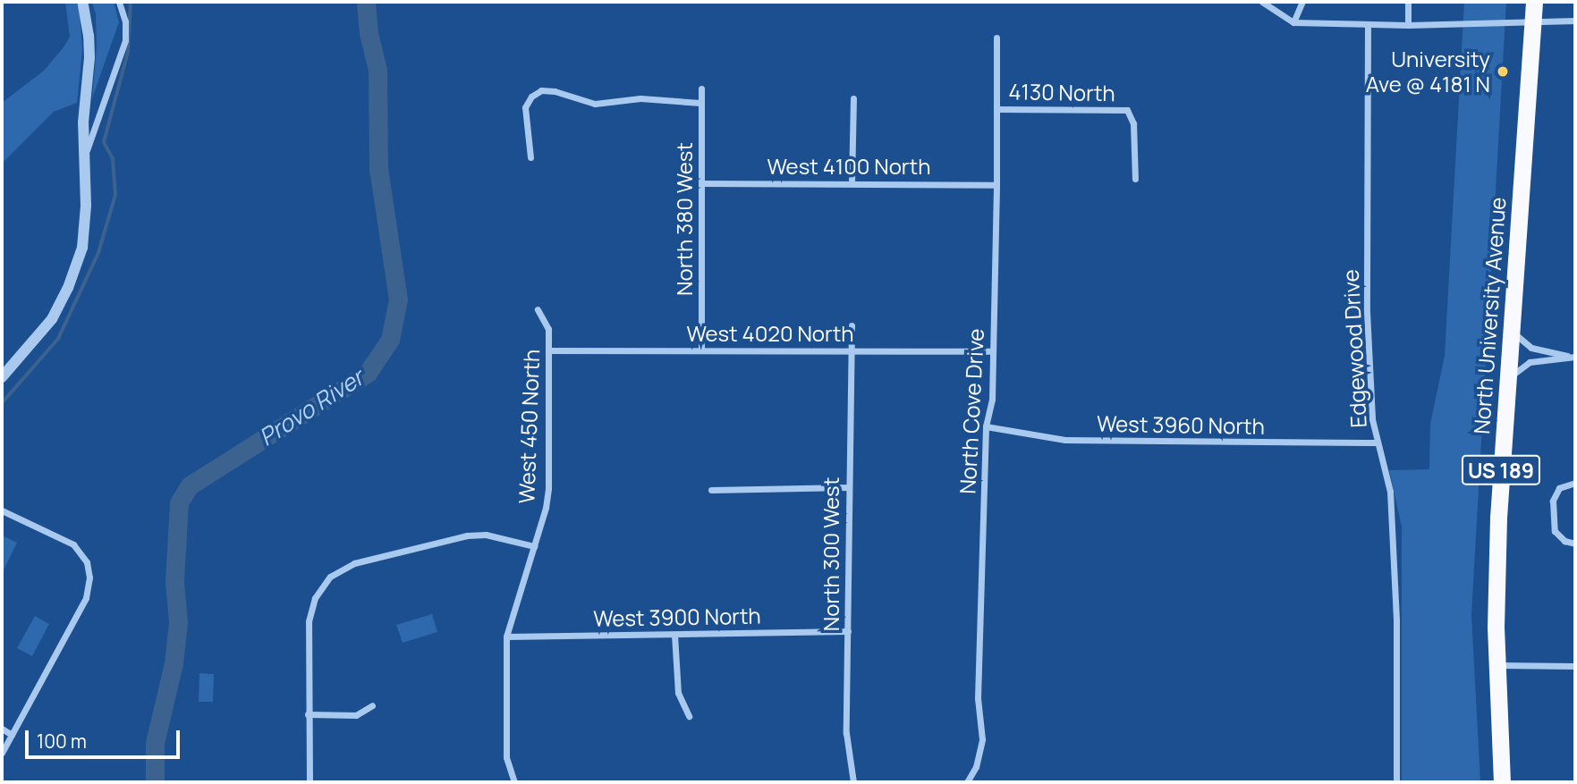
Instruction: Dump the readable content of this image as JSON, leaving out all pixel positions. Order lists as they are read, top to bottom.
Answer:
{
  "streets": {
    "highway": ["North University Avenue", "US 189"],
    "street": [
      "4130 North",
      "West 4100 North",
      "North 380 West",
      "West 4020 North",
      "Edgewood Drive",
      "North Cove Drive",
      "West 3960 North",
      "West 450 North",
      "North 300 West",
      "West 3900 North"
    ]
  },
  "crossings": [
    ["4130 North", "North Cove Drive"],
    ["West 4100 North", "North 380 West"],
    ["West 4100 North", "North Cove Drive"],
    ["North 380 West", "West 4020 North"],
    ["West 4020 North", "North Cove Drive"],
    ["West 4020 North", "West 450 North"],
    ["West 4020 North", "North 300 West"],
    ["Edgewood Drive", "West 3960 North"],
    ["North Cove Drive", "West 3960 North"],
    ["West 450 North", "West 3900 North"],
    ["North 300 West", "West 3900 North"]
  ],
  "water": ["Provo River"],
  "places": ["University Ave @ 4181 N"],
  "scale_bar": "100 m"
}
